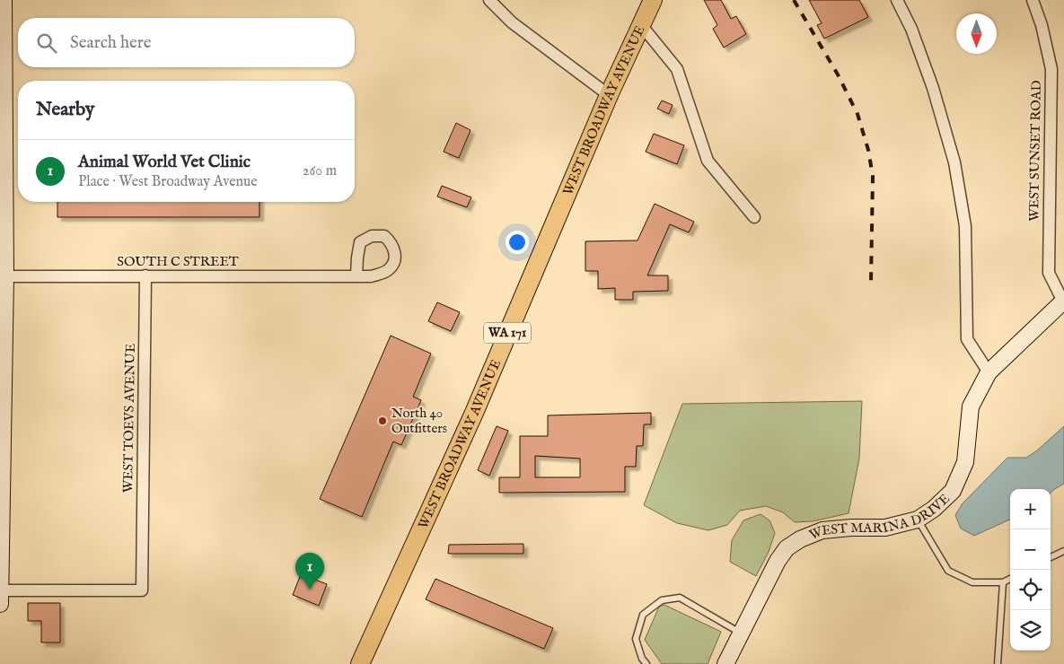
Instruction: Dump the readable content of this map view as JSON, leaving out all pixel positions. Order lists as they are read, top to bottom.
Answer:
{
  "streets": {
    "main road": ["WEST BROADWAY AVENUE", "WA 171"],
    "street": [
      "WEST SUNSET ROAD",
      "SOUTH C STREET",
      "WEST TOEVS AVENUE",
      "WEST MARINA DRIVE"
    ]
  },
  "crossings": [
    ["WEST SUNSET ROAD", "WEST MARINA DRIVE"],
    ["SOUTH C STREET", "WEST TOEVS AVENUE"]
  ],
  "places": ["North 40 Outfitters"],
  "north": "bottom",
  "page": {
    "search": "Search here",
    "heading": "Nearby",
    "list": [
      {
        "mark": "1",
        "name": "Animal World Vet Clinic",
        "note": "Place · West Broadway Avenue",
        "value": "260 m"
      }
    ],
    "map_buttons": ["+", "−"],
    "pins": "1"
  }
}
